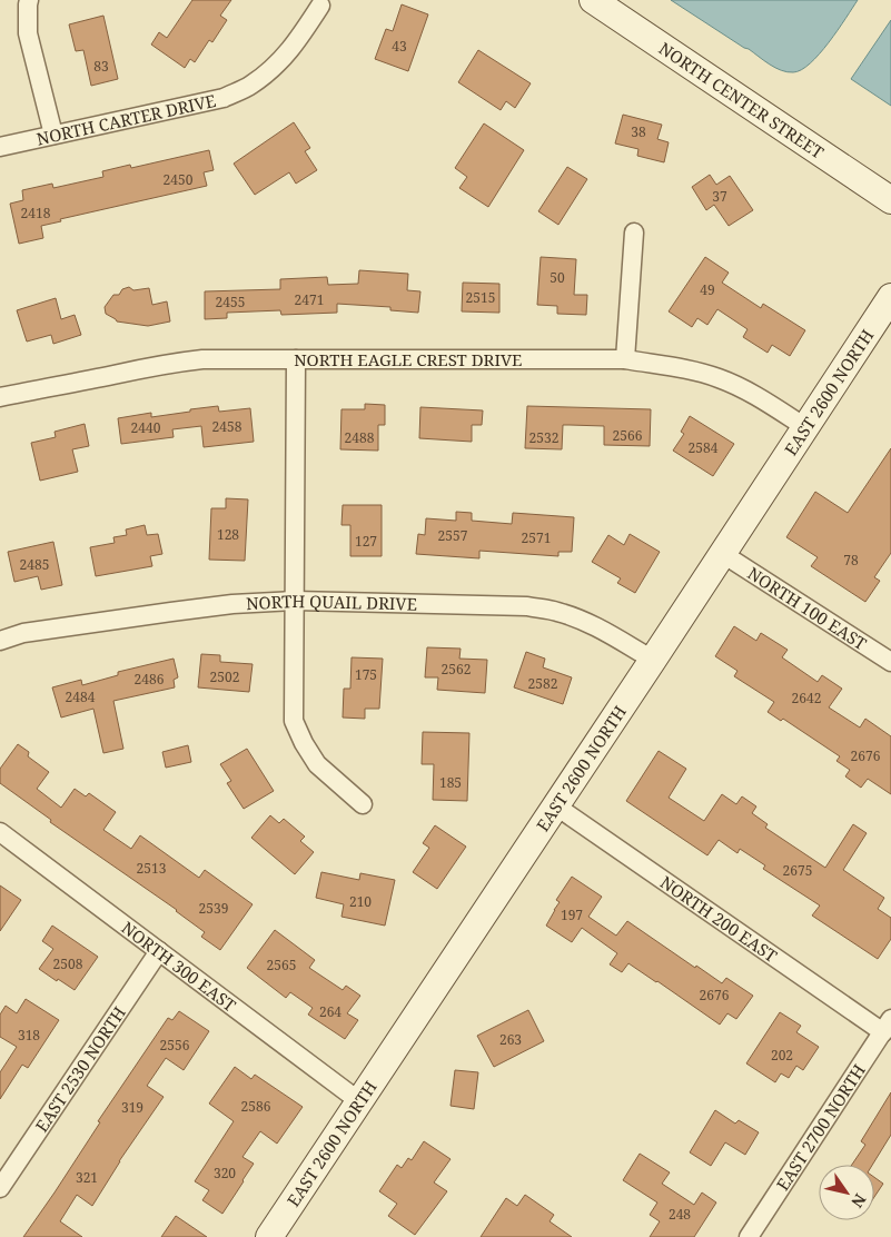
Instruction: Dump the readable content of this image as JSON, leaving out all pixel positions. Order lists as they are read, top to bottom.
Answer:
{
  "streets": {
    "street": [
      "NORTH CENTER STREET",
      "NORTH CARTER DRIVE",
      "NORTH EAGLE CREST DRIVE",
      "EAST 2600 NORTH",
      "NORTH QUAIL DRIVE",
      "NORTH 100 EAST",
      "NORTH 200 EAST",
      "NORTH 300 EAST",
      "EAST 2530 NORTH",
      "EAST 2700 NORTH"
    ]
  },
  "crossings": [
    ["NORTH EAGLE CREST DRIVE", "EAST 2600 NORTH"],
    ["EAST 2600 NORTH", "NORTH QUAIL DRIVE"],
    ["EAST 2600 NORTH", "NORTH 100 EAST"],
    ["EAST 2600 NORTH", "NORTH 200 EAST"],
    ["EAST 2600 NORTH", "NORTH 300 EAST"],
    ["NORTH 200 EAST", "EAST 2700 NORTH"],
    ["NORTH 300 EAST", "EAST 2530 NORTH"]
  ],
  "house_numbers": [
    "43",
    "83",
    "38",
    "2450",
    "37",
    "2418",
    "50",
    "49",
    "2515",
    "2471",
    "2455",
    "2458",
    "2440",
    "2566",
    "2488",
    "2532",
    "2584",
    "128",
    "2557",
    "2571",
    "127",
    "78",
    "2485",
    "2562",
    "175",
    "2502",
    "2486",
    "2582",
    "2484",
    "2642",
    "2676",
    "185",
    "2513",
    "2675",
    "210",
    "2539",
    "197",
    "2508",
    "2565",
    "2676",
    "264",
    "318",
    "263",
    "2556",
    "202",
    "2586",
    "319",
    "320",
    "321",
    "248"
  ],
  "north": "bottom right"
}
